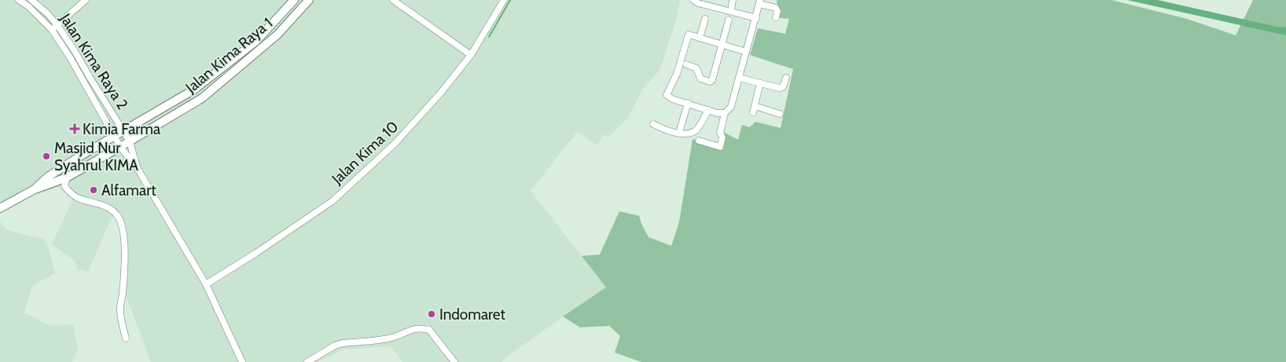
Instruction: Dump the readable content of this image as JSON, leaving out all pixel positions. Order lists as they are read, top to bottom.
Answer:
{
  "streets": {
    "main road": ["Jalan Kima Raya 1"],
    "street": ["Jalan Kima Raya 2", "Jalan Kima 10"]
  },
  "crossings": [
    ["Jalan Kima Raya 1", "Jalan Kima Raya 2"]
  ],
  "places": {
    "health": ["Kimia Farma"],
    "other": ["Masjid Nur Syahrul KIMA", "Alfamart", "Indomaret"]
  }
}
